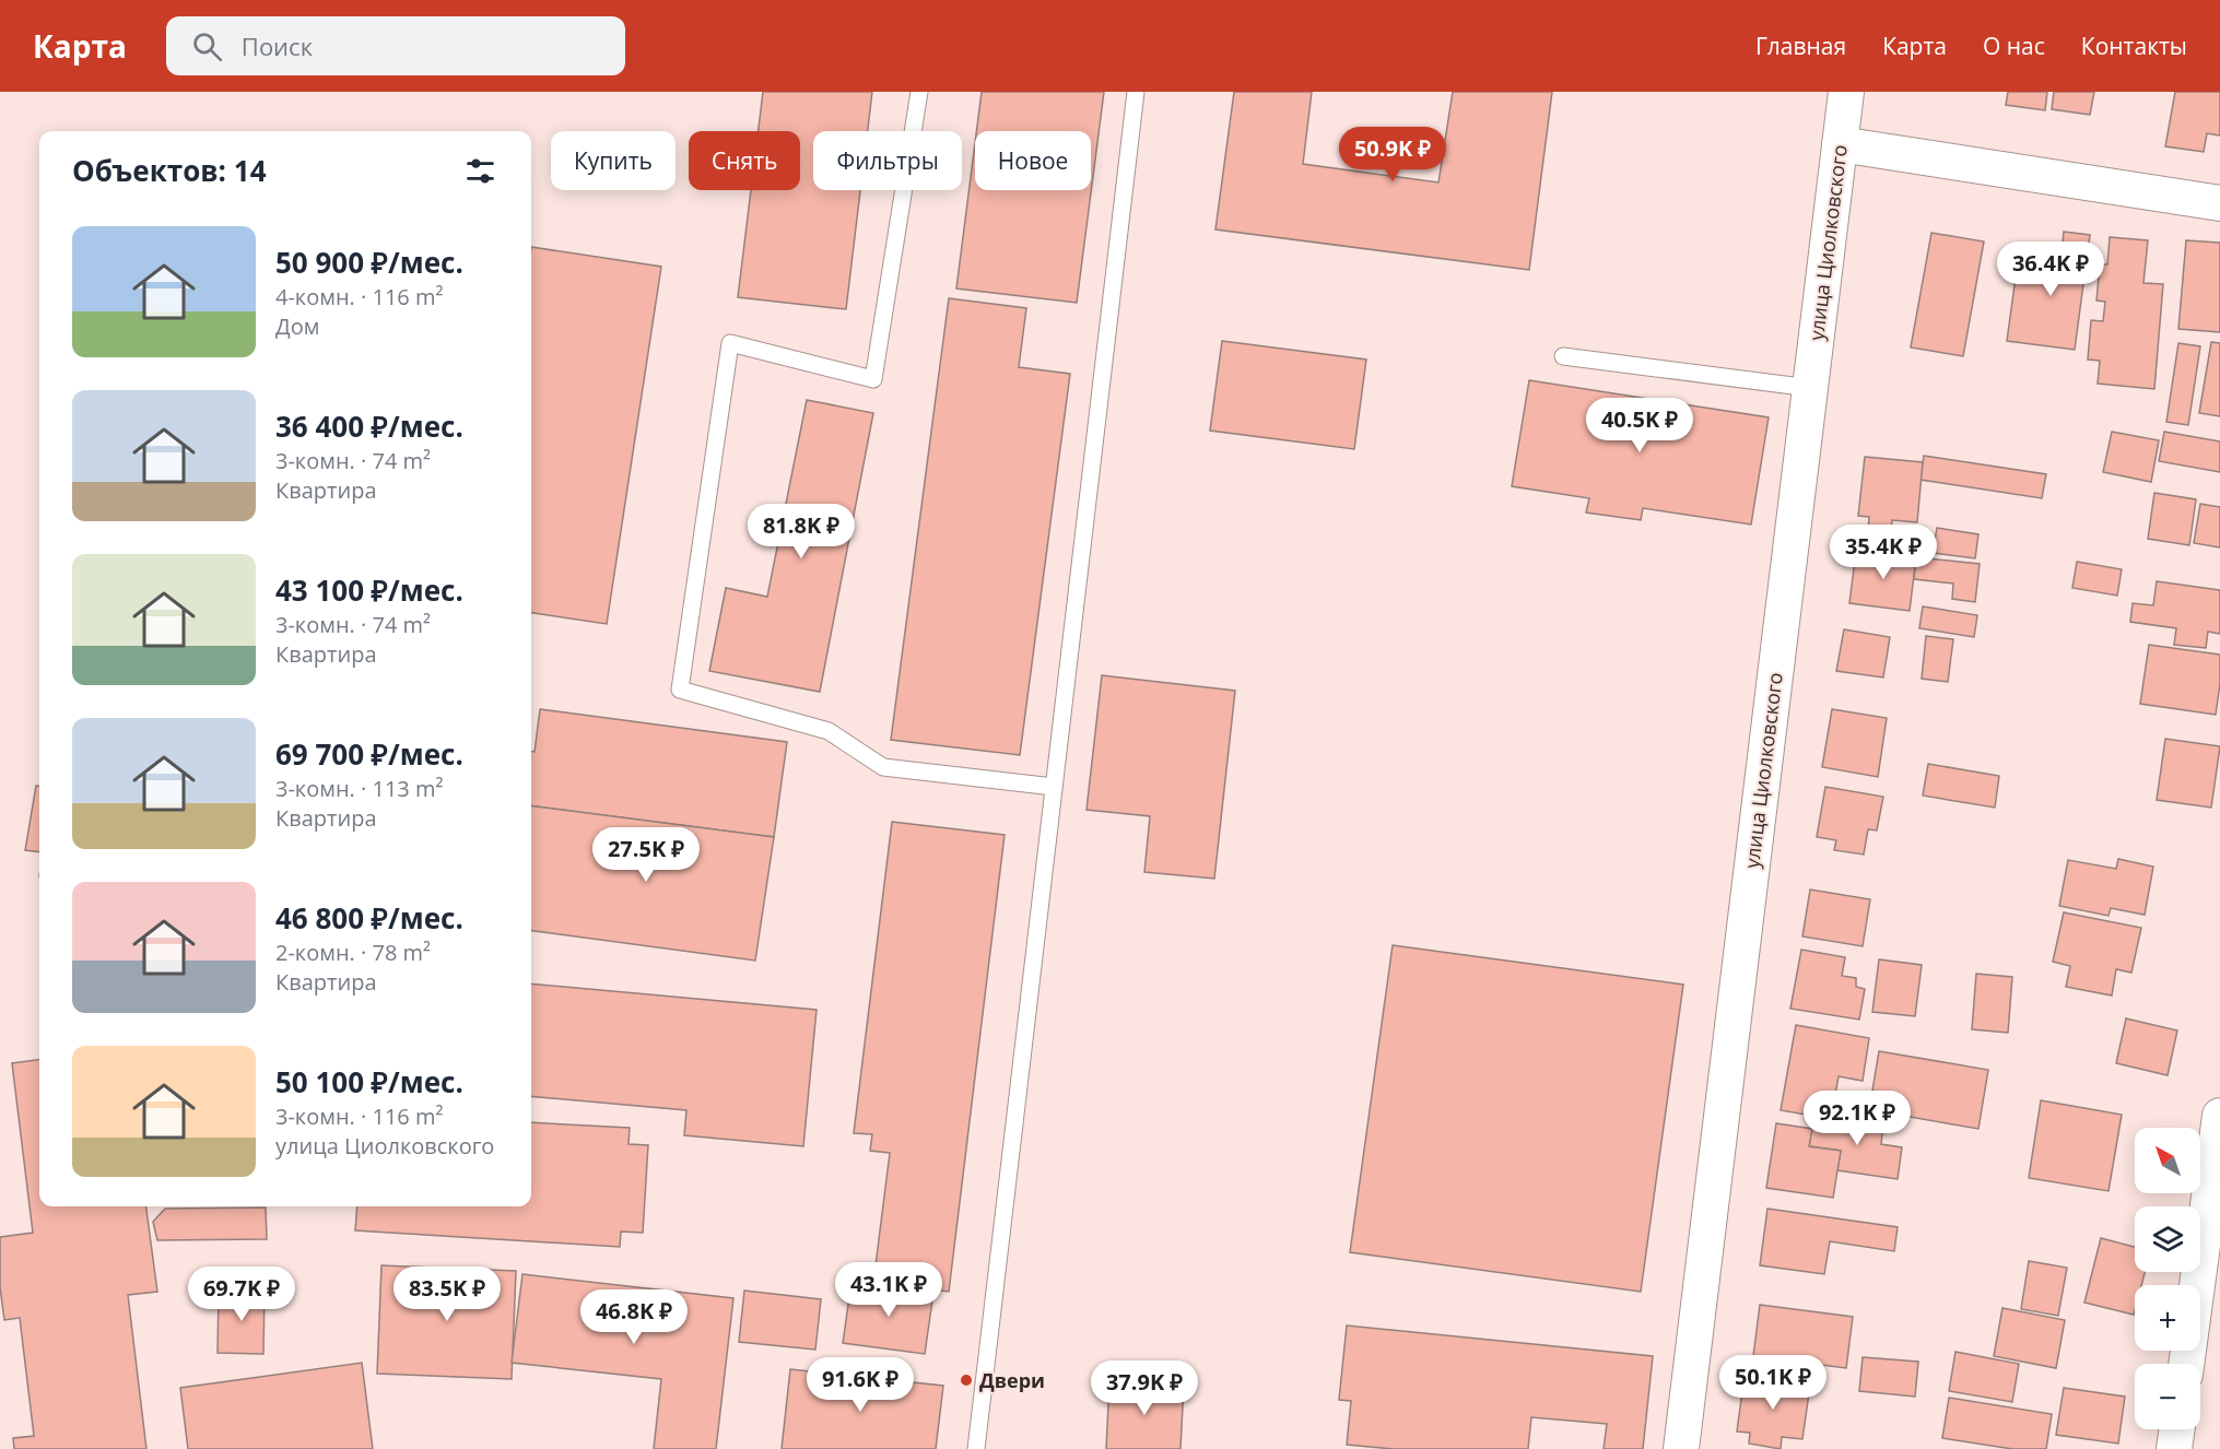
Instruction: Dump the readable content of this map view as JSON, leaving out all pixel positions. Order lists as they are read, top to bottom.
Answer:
{
  "streets": {
    "street": ["улица Циолковского"]
  },
  "places": ["Двери"],
  "north": "top left",
  "page": {
    "header": "Карта",
    "search": "Поиск",
    "nav": [
      "Главная",
      "Карта",
      "О нас",
      "Контакты"
    ],
    "price": [
      "50.9K ₽",
      "36.4K ₽",
      "40.5K ₽",
      "81.8K ₽",
      "35.4K ₽",
      "27.5K ₽",
      "92.1K ₽",
      "43.1K ₽",
      "69.7K ₽",
      "83.5K ₽",
      "46.8K ₽",
      "50.1K ₽",
      "91.6K ₽",
      "37.9K ₽"
    ],
    "chip": [
      "Купить",
      "Снять",
      "Фильтры",
      "Новое"
    ],
    "heading": "Объектов: 14",
    "list": [
      {
        "name": "50 900 ₽/мес.",
        "note": "4-комн. · 116 m² · Дом"
      },
      {
        "name": "36 400 ₽/мес.",
        "note": "3-комн. · 74 m² · Квартира"
      },
      {
        "name": "43 100 ₽/мес.",
        "note": "3-комн. · 74 m² · Квартира"
      },
      {
        "name": "69 700 ₽/мес.",
        "note": "3-комн. · 113 m² · Квартира"
      },
      {
        "name": "46 800 ₽/мес.",
        "note": "2-комн. · 78 m² · Квартира"
      },
      {
        "name": "50 100 ₽/мес.",
        "note": "3-комн. · 116 m² · улица Циолковского"
      }
    ],
    "map_buttons": ["+", "−"]
  }
}
